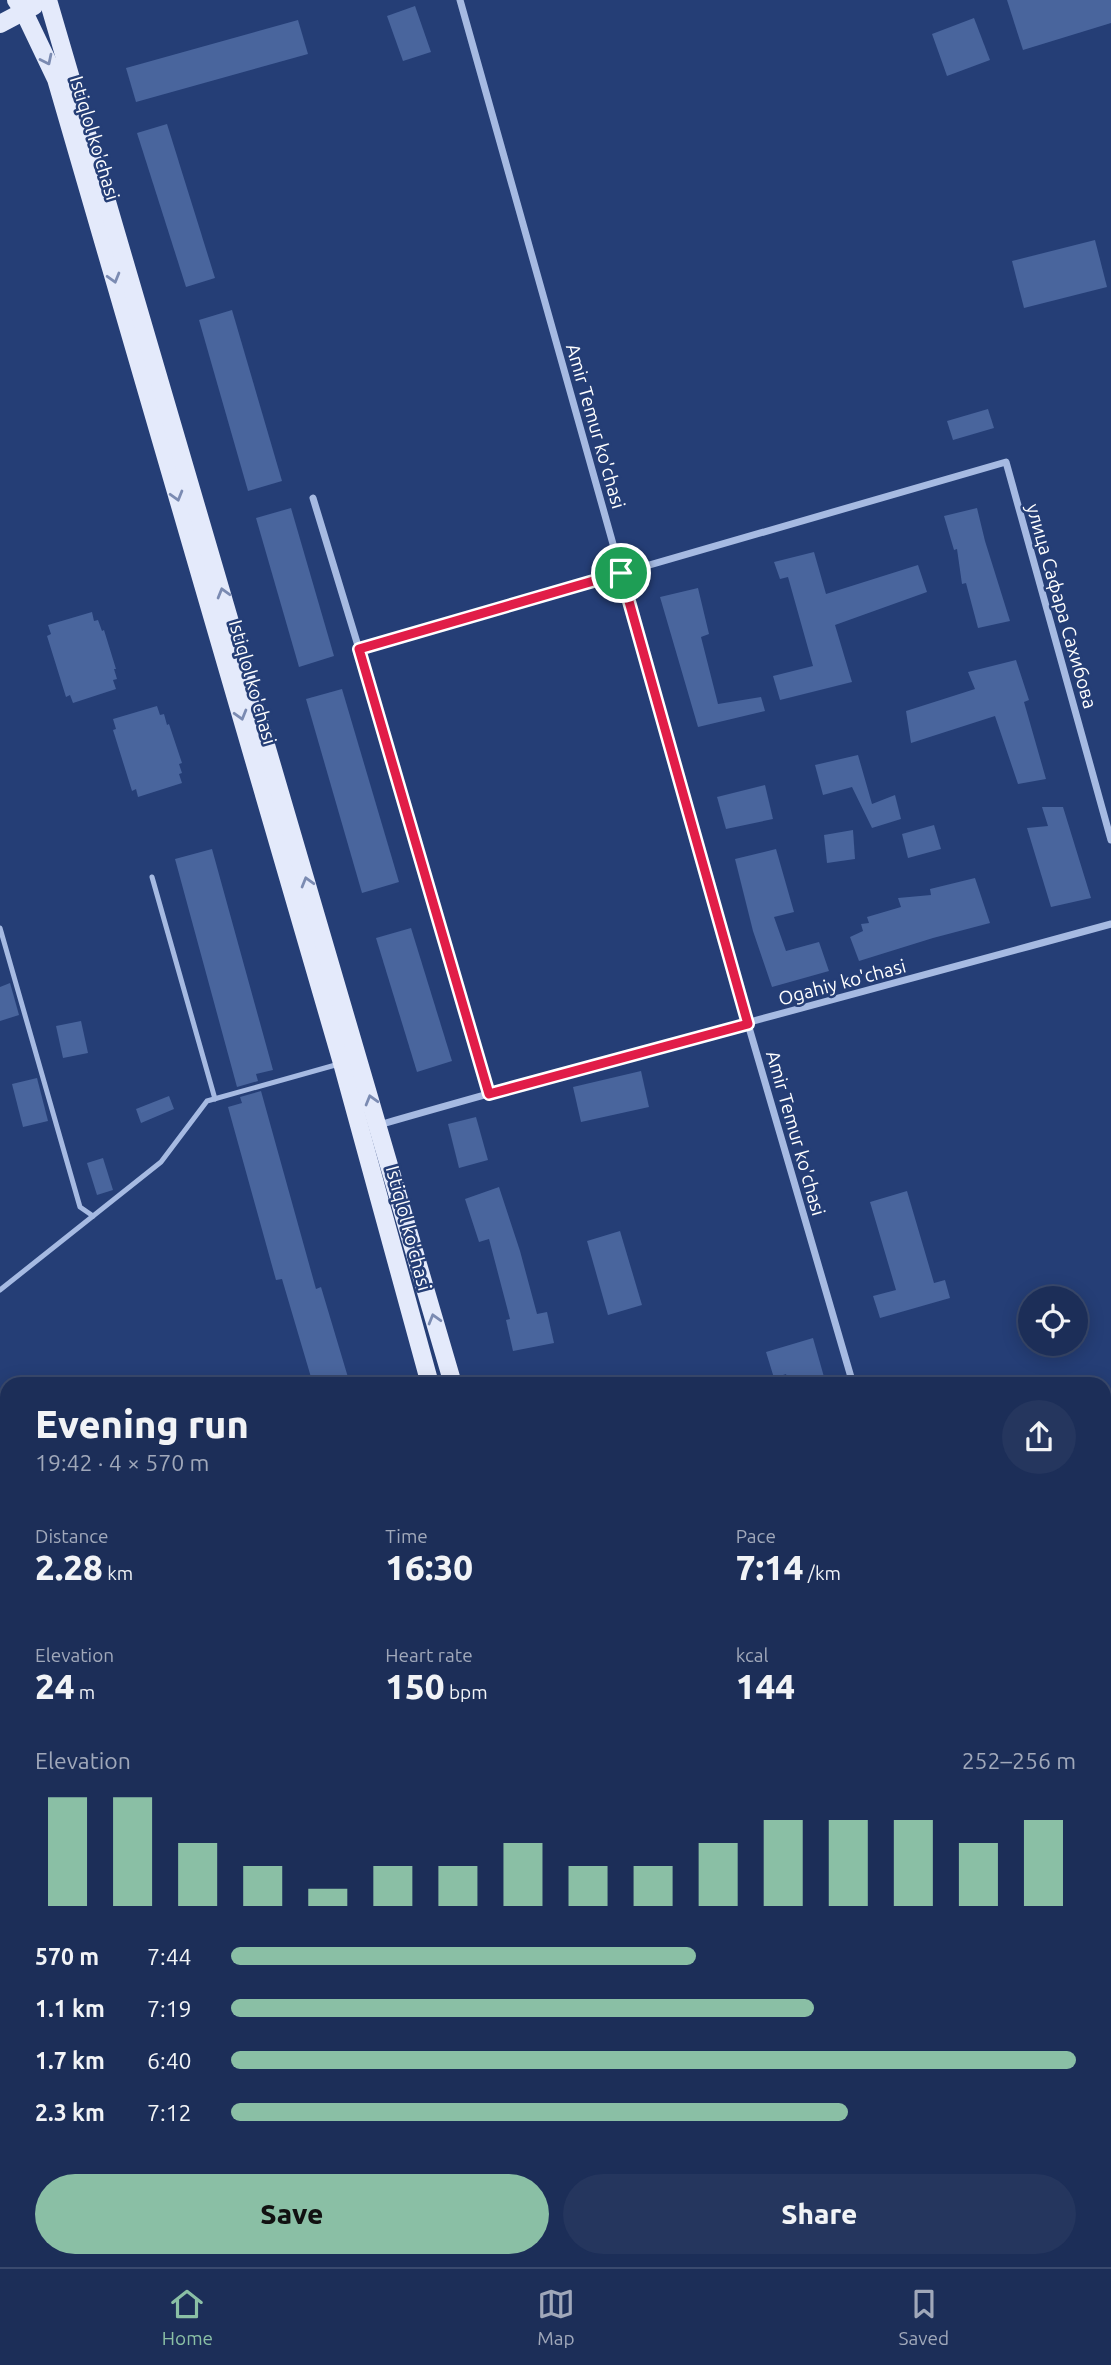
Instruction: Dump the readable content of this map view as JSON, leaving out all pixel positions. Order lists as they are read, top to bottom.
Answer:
{
  "streets": {
    "main road": ["Istiqlol ko'chasi"],
    "street": ["Amir Temur ko'chasi", "улица Сафара Сахибова", "Ogahiy ko'chasi"]
  },
  "crossings": [
    ["Istiqlol ko'chasi", "Ogahiy ko'chasi"],
    ["Amir Temur ko'chasi", "улица Сафара Сахибова"],
    ["Amir Temur ko'chasi", "Ogahiy ko'chasi"]
  ],
  "page": {
    "heading": ["Evening run", "19:42 · 4 × 570 m"],
    "stats": [
      ["Distance", "2.28 km"],
      ["Time", "16:30"],
      ["Pace", "7:14 /km"],
      ["Elevation", "24 m"],
      ["Heart rate", "150 bpm"],
      ["kcal", "144"]
    ],
    "chart": ["Elevation", "252–256 m"],
    "list": [
      {
        "name": "570 m",
        "note": "7:44"
      },
      {
        "name": "1.1 km",
        "note": "7:19"
      },
      {
        "name": "1.7 km",
        "note": "6:40"
      },
      {
        "name": "2.3 km",
        "note": "7:12"
      }
    ],
    "buttons": ["Save", "Share"],
    "tabs": ["Home", "Map", "Saved"]
  }
}
